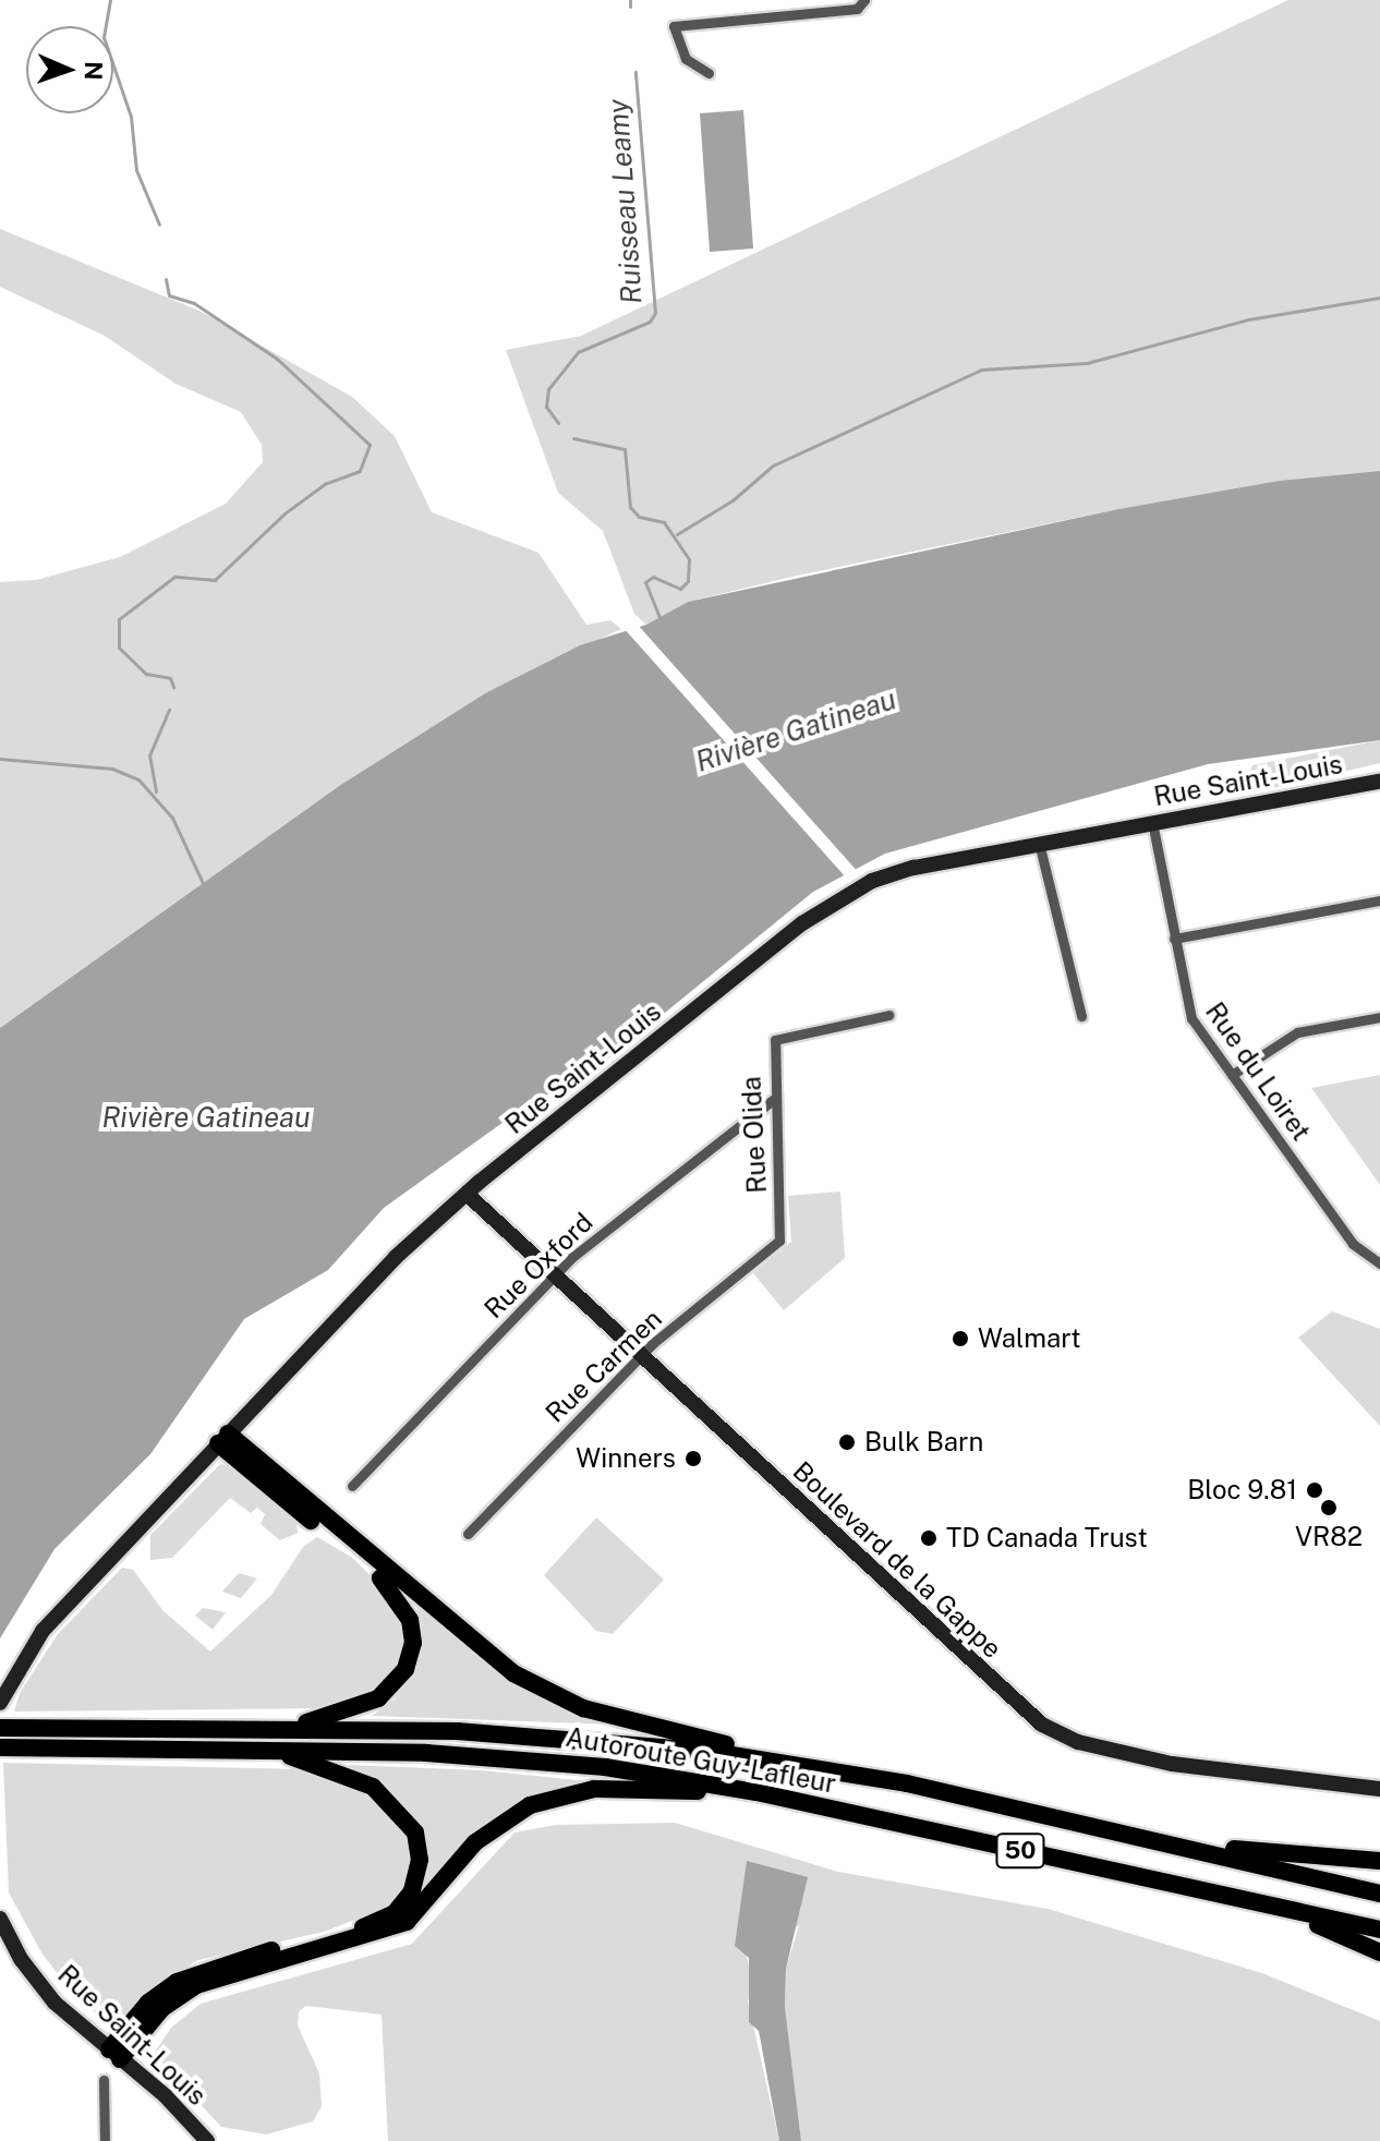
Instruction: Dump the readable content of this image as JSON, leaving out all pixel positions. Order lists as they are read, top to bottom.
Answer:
{
  "streets": {
    "highway": ["Autoroute Guy-Lafleur", "50"],
    "main road": ["Rue Saint-Louis", "Boulevard de la Gappe"],
    "street": [
      "Rue du Loiret",
      "Rue Olida",
      "Rue Oxford",
      "Rue Carmen"
    ]
  },
  "crossings": [
    ["Rue Saint-Louis", "Rue du Loiret"],
    ["Rue Saint-Louis", "Boulevard de la Gappe"],
    ["Rue Olida", "Rue Oxford"],
    ["Rue Olida", "Rue Carmen"],
    ["Rue Oxford", "Boulevard de la Gappe"],
    ["Rue Carmen", "Boulevard de la Gappe"]
  ],
  "water": ["Ruisseau Leamy", "Rivière Gatineau"],
  "places": [
    "Walmart",
    "Bulk Barn",
    "Winners",
    "Bloc 9.81",
    "VR82",
    "TD Canada Trust"
  ],
  "north": "right"
}
